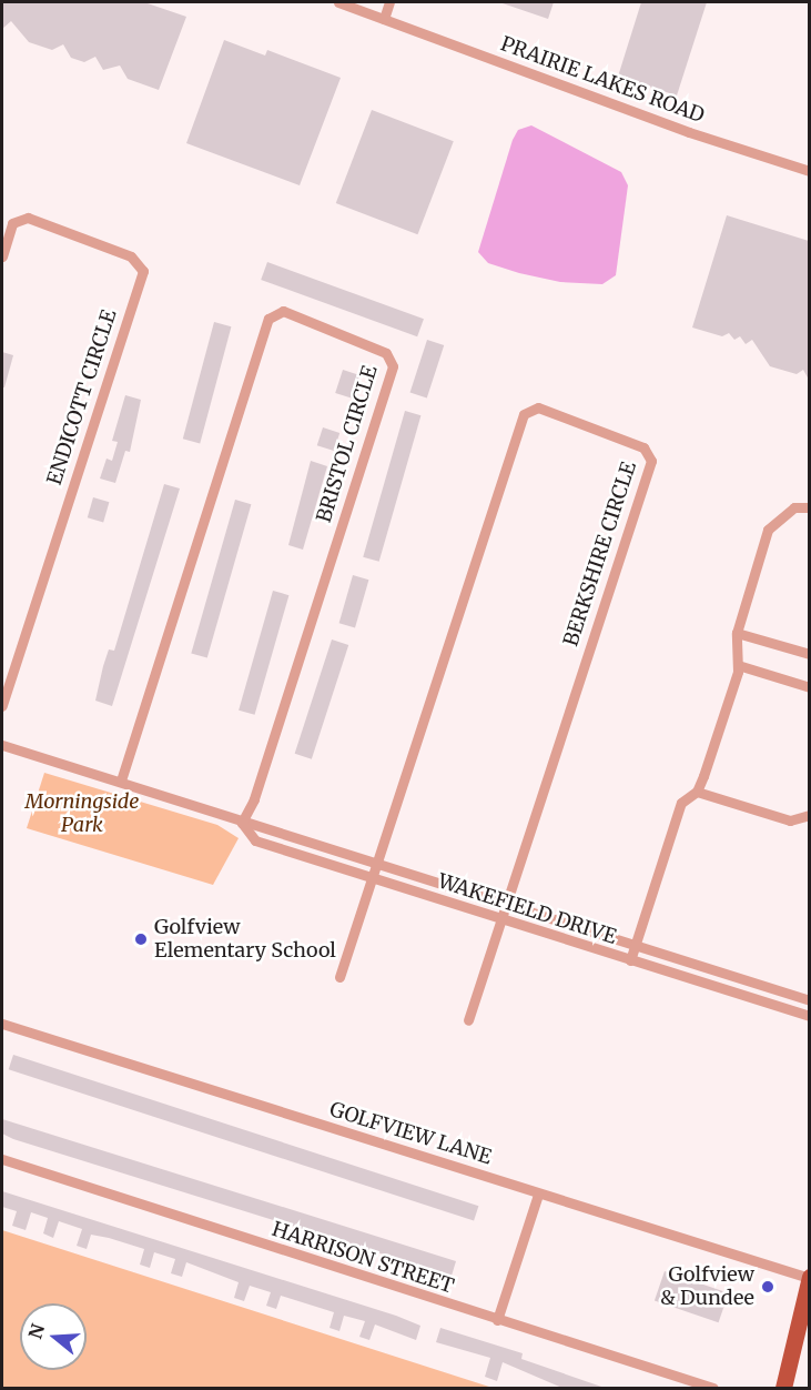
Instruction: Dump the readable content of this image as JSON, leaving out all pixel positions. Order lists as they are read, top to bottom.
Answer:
{
  "streets": {
    "street": [
      "PRAIRIE LAKES ROAD",
      "ENDICOTT CIRCLE",
      "BRISTOL CIRCLE",
      "BERKSHIRE CIRCLE",
      "WAKEFIELD DRIVE",
      "GOLFVIEW LANE",
      "HARRISON STREET"
    ]
  },
  "crossings": [
    ["BRISTOL CIRCLE", "WAKEFIELD DRIVE"],
    ["BERKSHIRE CIRCLE", "WAKEFIELD DRIVE"]
  ],
  "parks": ["Morningside Park"],
  "places": ["Golfview Elementary School", "Golfview & Dundee"],
  "north": "left"
}
